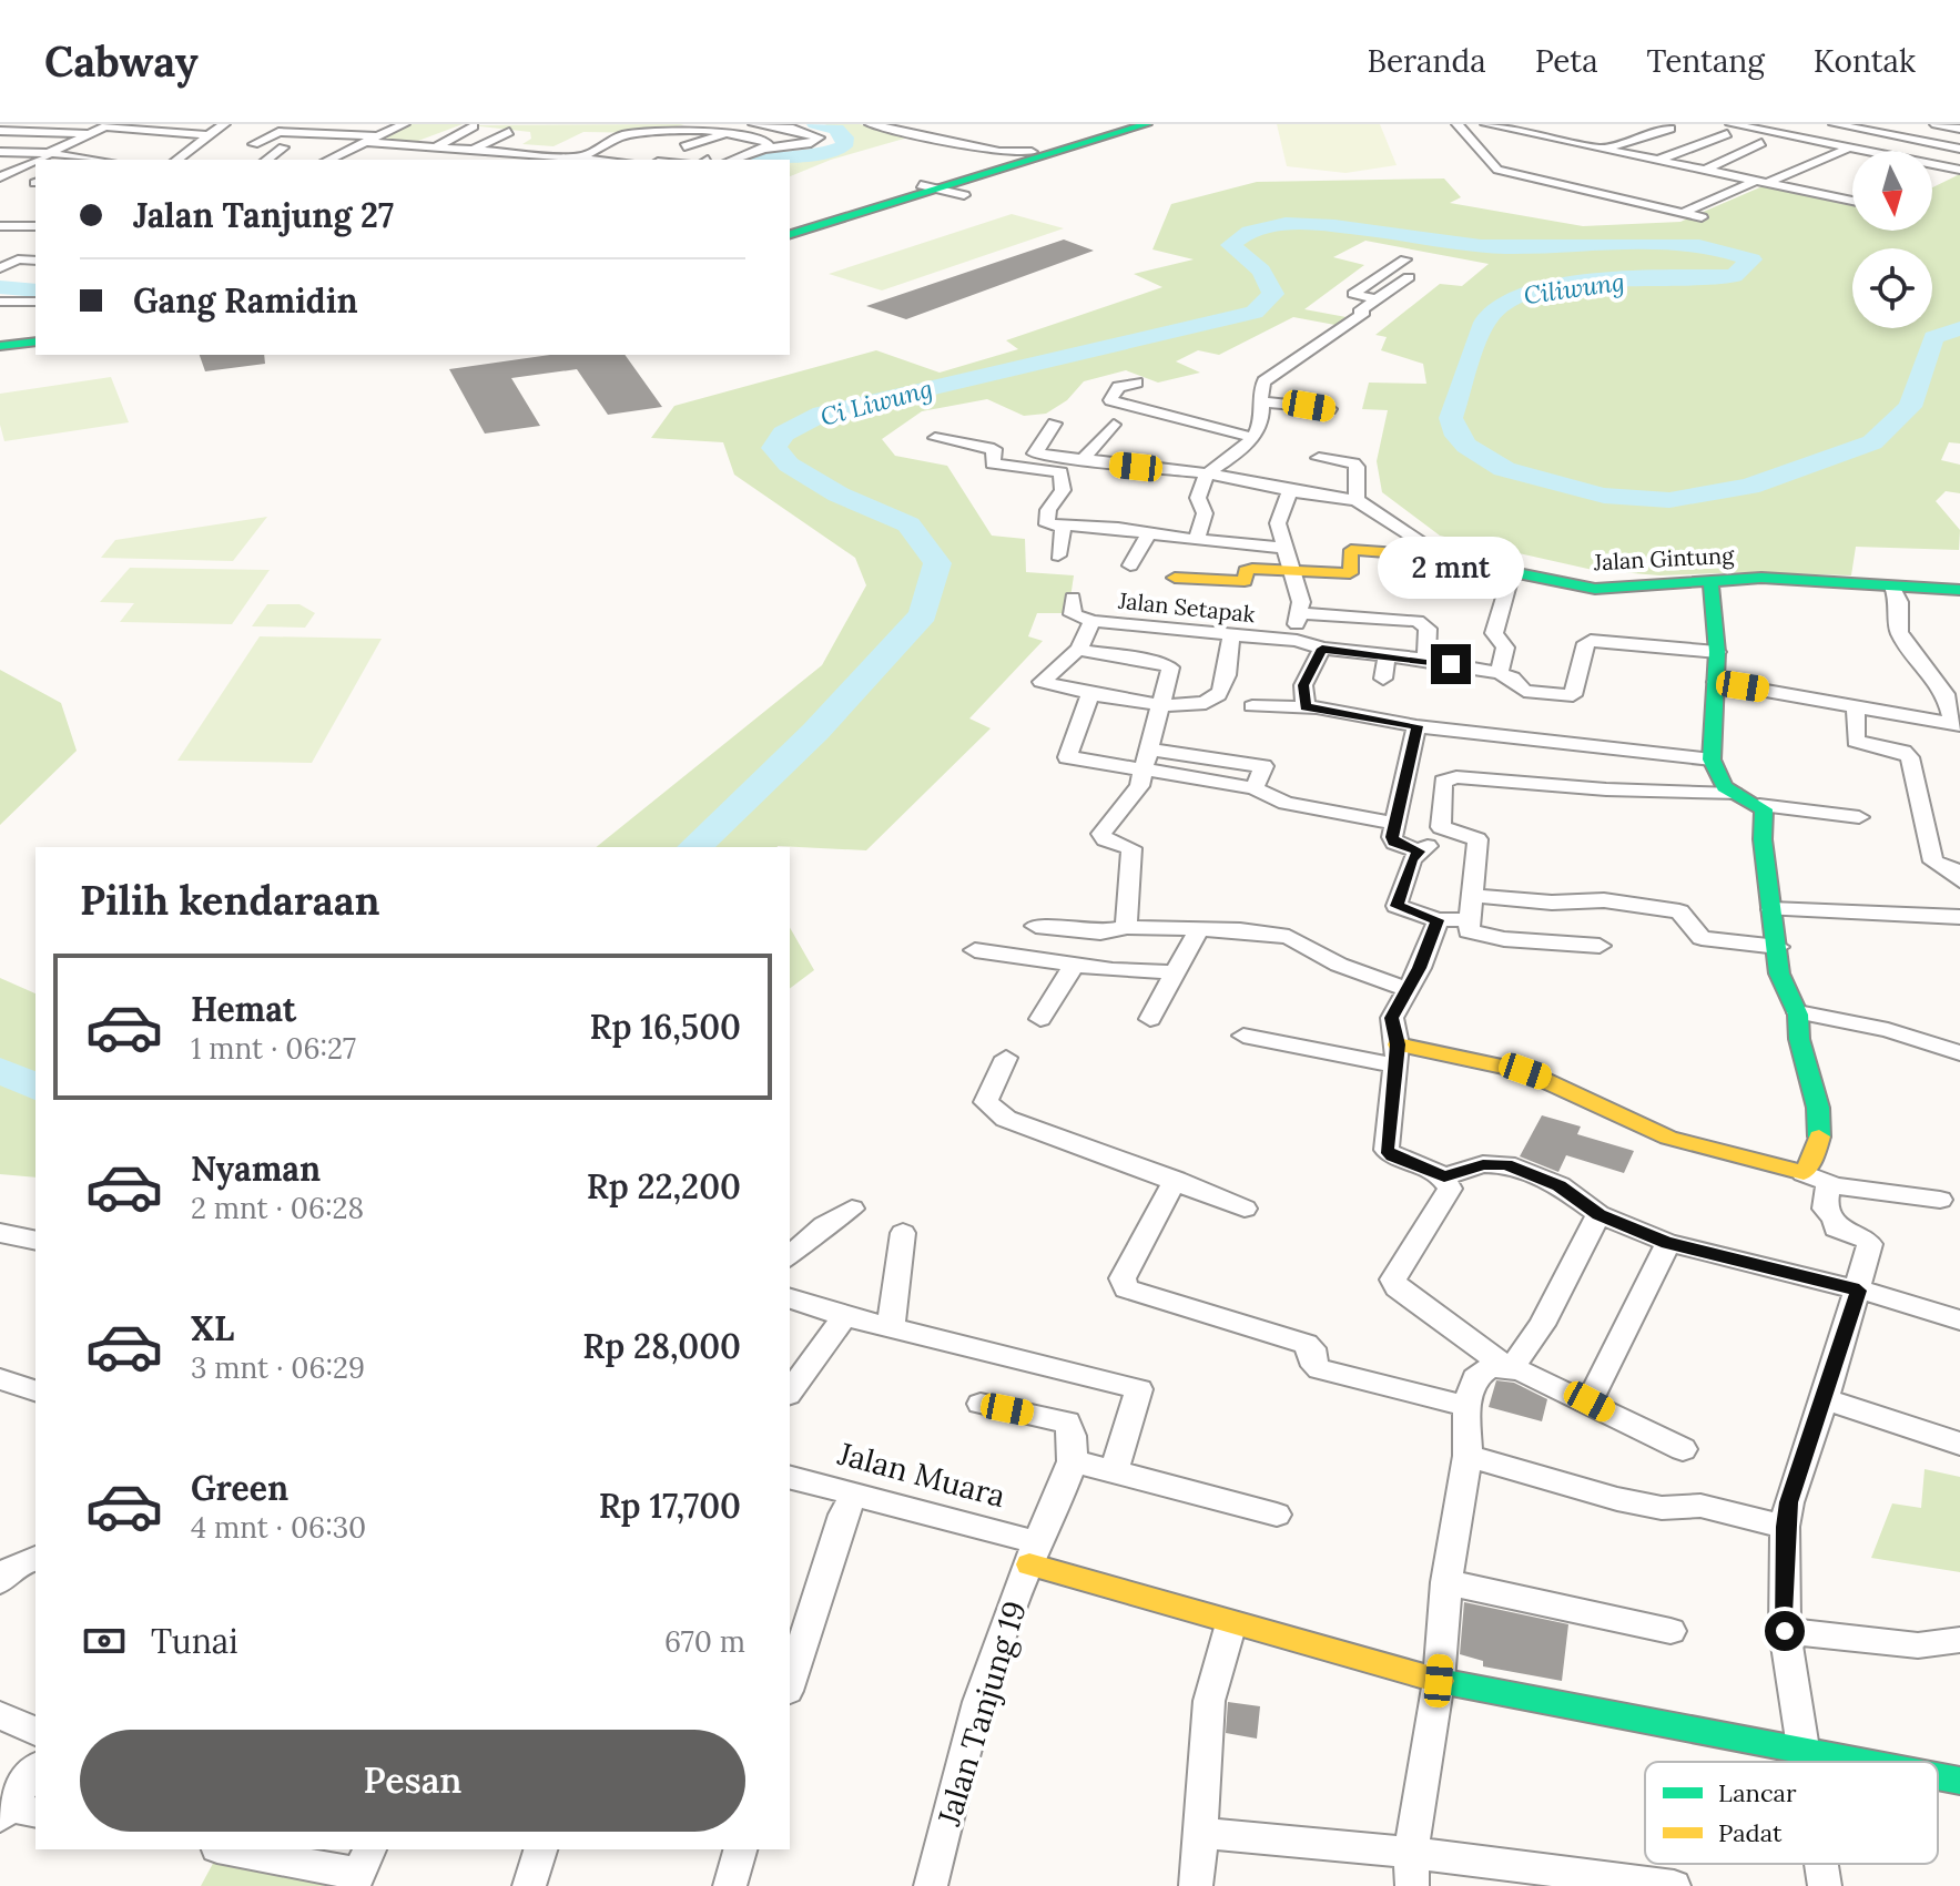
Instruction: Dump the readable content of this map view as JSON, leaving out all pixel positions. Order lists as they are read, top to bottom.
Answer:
{
  "streets": {
    "street": [
      "Jalan Gintung",
      "Jalan Setapak",
      "Jalan Muara",
      "Jalan Tanjung 19"
    ]
  },
  "crossings": [
    ["Jalan Muara", "Jalan Tanjung 19"]
  ],
  "water": ["Ciliwung", "Ci Liwung"],
  "legend": ["Lancar", "Padat"],
  "north": "bottom",
  "page": {
    "header": "Cabway",
    "nav": [
      "Beranda",
      "Peta",
      "Tentang",
      "Kontak"
    ],
    "banner": ["Jalan Tanjung 27", "Gang Ramidin"],
    "bubble": "2 mnt",
    "heading": "Pilih kendaraan",
    "list": [
      {
        "name": "Hemat",
        "note": "1 mnt · 06:27",
        "value": "Rp 16,500"
      },
      {
        "name": "Nyaman",
        "note": "2 mnt · 06:28",
        "value": "Rp 22,200"
      },
      {
        "name": "XL",
        "note": "3 mnt · 06:29",
        "value": "Rp 28,000"
      },
      {
        "name": "Green",
        "note": "4 mnt · 06:30",
        "value": "Rp 17,700"
      }
    ],
    "pay": ["Tunai", "670 m"],
    "buttons": "Pesan"
  }
}
